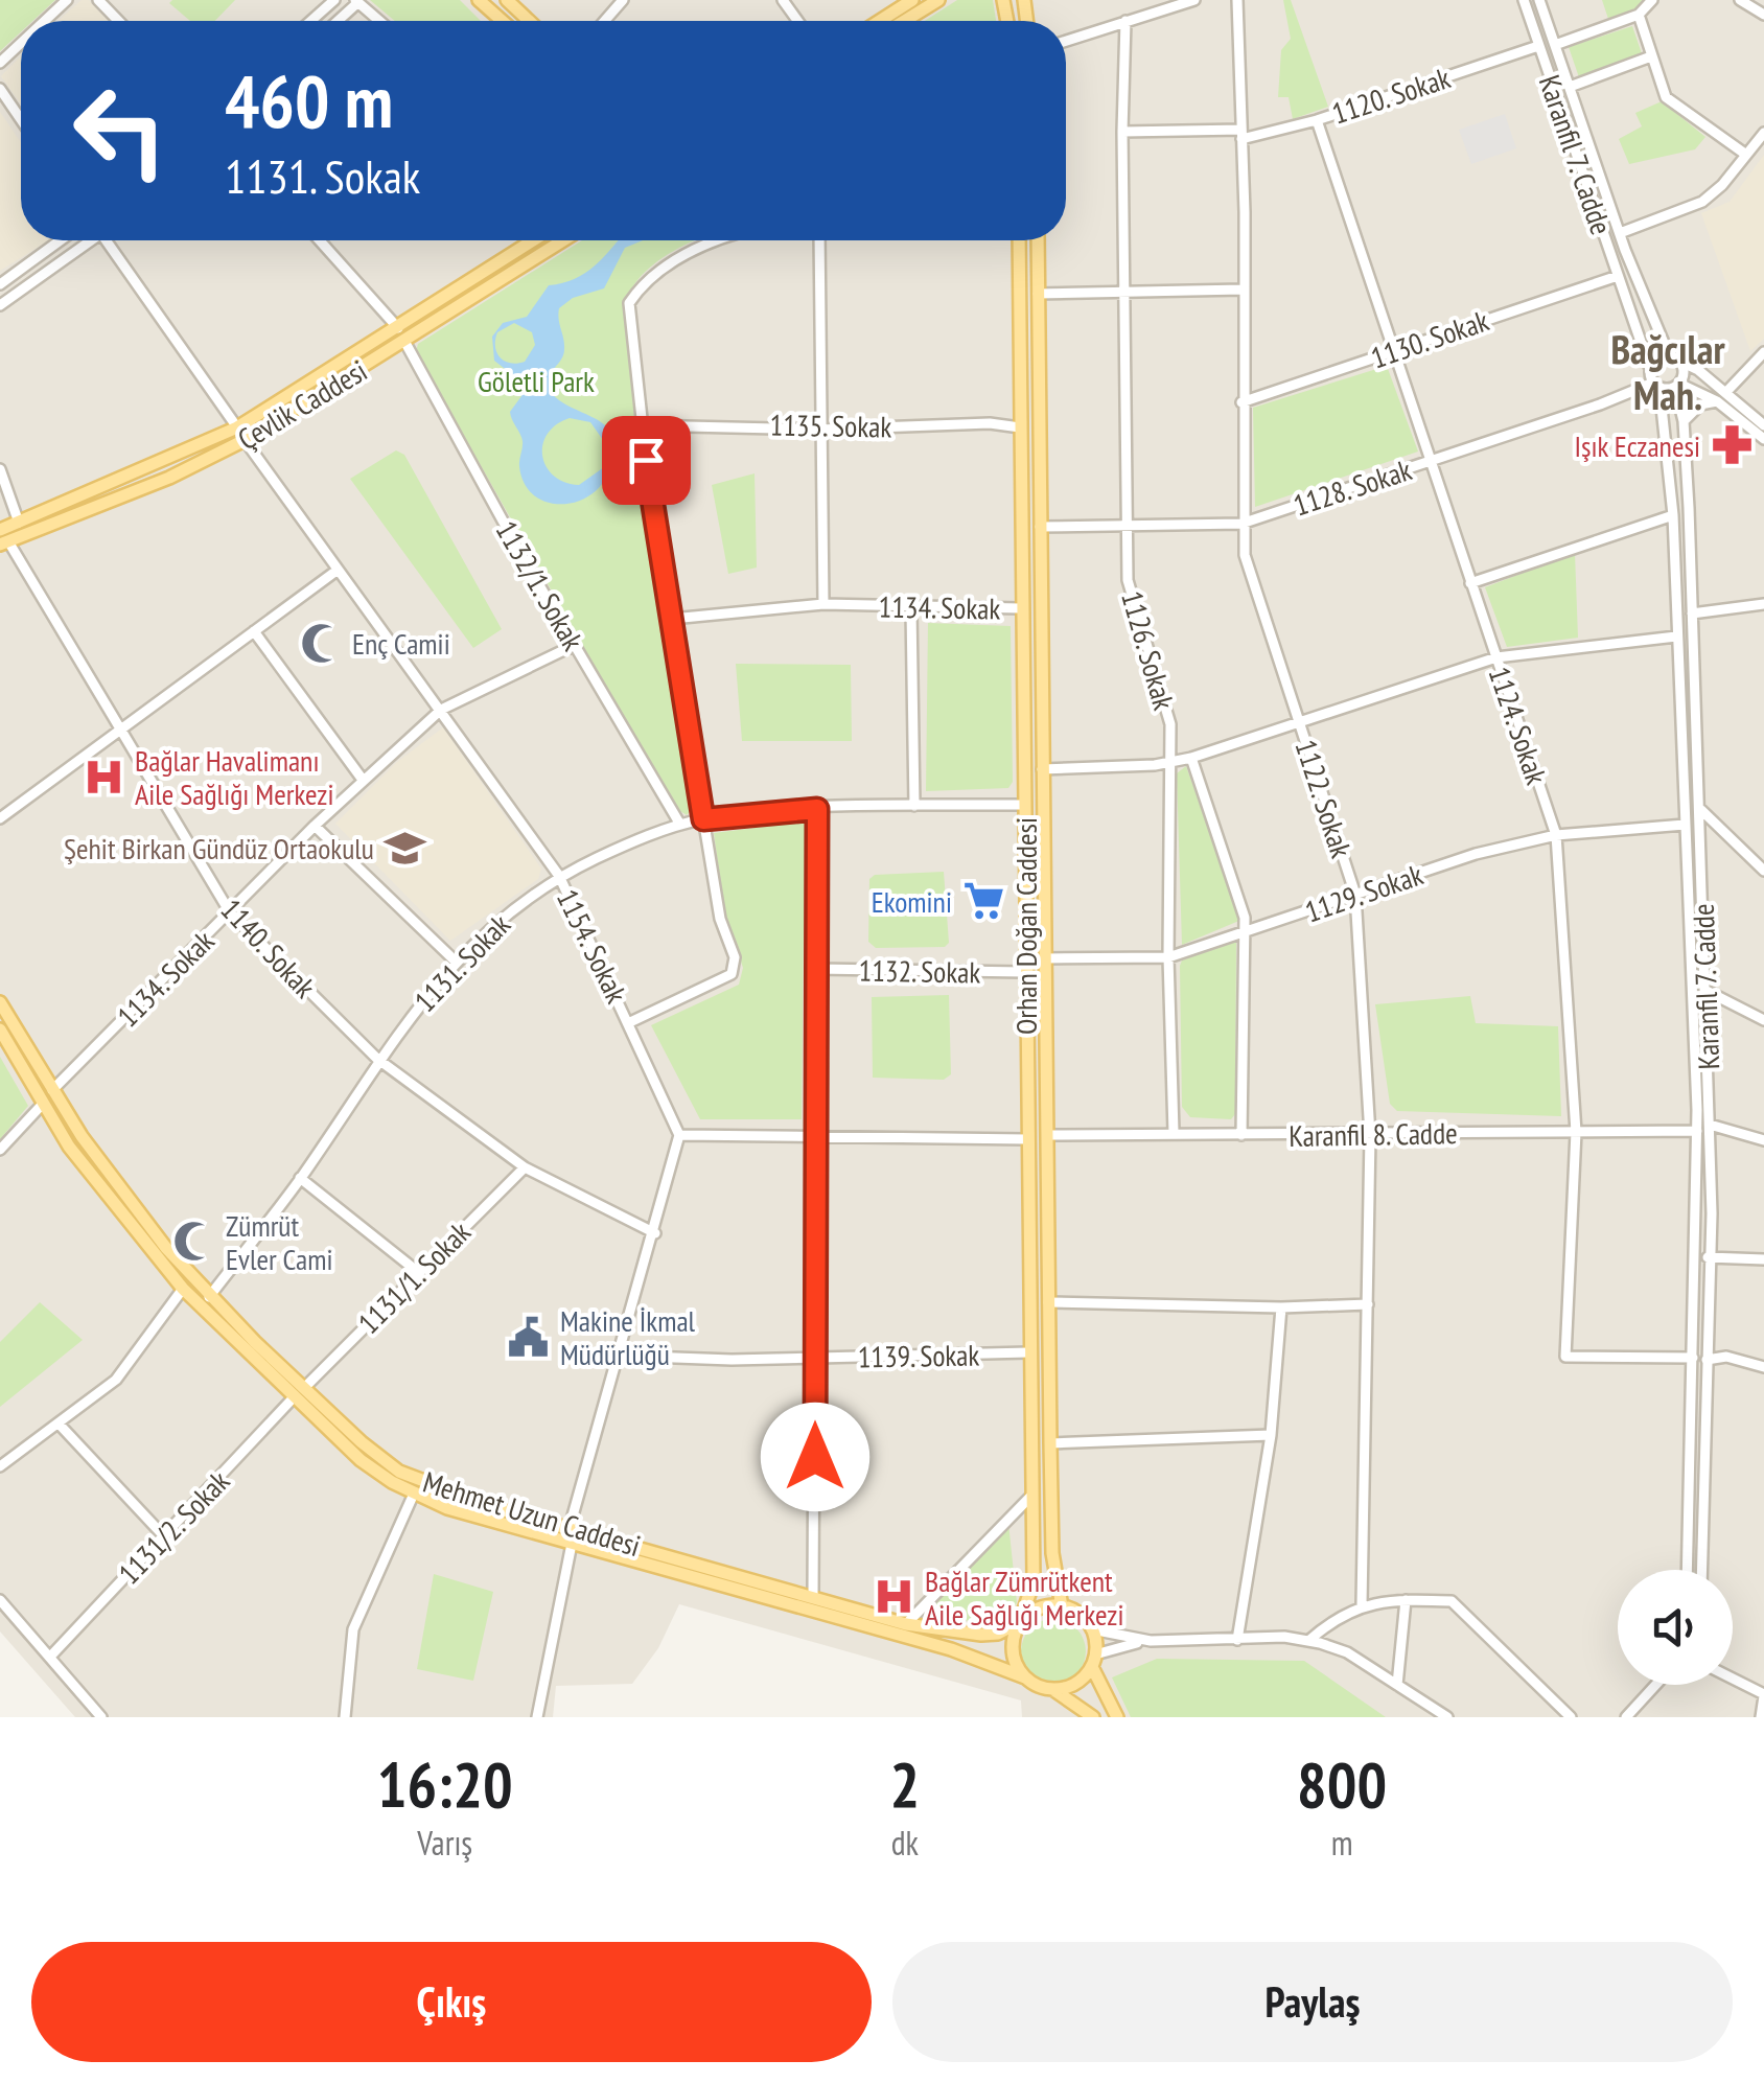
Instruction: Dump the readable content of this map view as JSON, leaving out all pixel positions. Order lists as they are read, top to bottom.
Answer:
{
  "streets": {
    "main road": ["Çevlik Caddesi", "Orhan Doğan Caddesi", "Mehmet Uzun Caddesi"],
    "street": [
      "1120. Sokak",
      "Karanfil 7. Cadde",
      "1130. Sokak",
      "1135. Sokak",
      "1128. Sokak",
      "1132/1. Sokak",
      "1134. Sokak",
      "1126. Sokak",
      "1124. Sokak",
      "1122. Sokak",
      "1129. Sokak",
      "1154. Sokak",
      "1140. Sokak",
      "1131. Sokak",
      "1132. Sokak",
      "Karanfil 8. Cadde",
      "1131/1. Sokak",
      "1139. Sokak",
      "1131/2. Sokak"
    ]
  },
  "crossings": [
    ["1120. Sokak", "Karanfil 7. Cadde"],
    ["1120. Sokak", "1126. Sokak"],
    ["1120. Sokak", "1124. Sokak"],
    ["1120. Sokak", "1122. Sokak"],
    ["Karanfil 7. Cadde", "1130. Sokak"],
    ["Karanfil 7. Cadde", "1128. Sokak"],
    ["Karanfil 7. Cadde", "1124. Sokak"],
    ["Karanfil 7. Cadde", "1129. Sokak"],
    ["Karanfil 7. Cadde", "Karanfil 8. Cadde"],
    ["1130. Sokak", "1124. Sokak"],
    ["1130. Sokak", "1122. Sokak"],
    ["Çevlik Caddesi", "1132/1. Sokak"],
    ["Çevlik Caddesi", "1154. Sokak"],
    ["Çevlik Caddesi", "1140. Sokak"],
    ["1135. Sokak", "Orhan Doğan Caddesi"],
    ["1128. Sokak", "1126. Sokak"],
    ["1128. Sokak", "1124. Sokak"],
    ["1128. Sokak", "1122. Sokak"],
    ["1132/1. Sokak", "1134. Sokak"],
    ["1132/1. Sokak", "1131. Sokak"],
    ["1134. Sokak", "Orhan Doğan Caddesi"],
    ["1134. Sokak", "1154. Sokak"],
    ["1134. Sokak", "1140. Sokak"],
    ["1134. Sokak", "Mehmet Uzun Caddesi"],
    ["1126. Sokak", "1129. Sokak"],
    ["1126. Sokak", "Karanfil 8. Cadde"],
    ["1124. Sokak", "1129. Sokak"],
    ["1124. Sokak", "Karanfil 8. Cadde"],
    ["1122. Sokak", "1129. Sokak"],
    ["1122. Sokak", "Karanfil 8. Cadde"],
    ["Orhan Doğan Caddesi", "1131. Sokak"],
    ["Orhan Doğan Caddesi", "1132. Sokak"],
    ["Orhan Doğan Caddesi", "1139. Sokak"],
    ["Orhan Doğan Caddesi", "Mehmet Uzun Caddesi"],
    ["1154. Sokak", "1131. Sokak"],
    ["1140. Sokak", "1131. Sokak"],
    ["1140. Sokak", "1131/1. Sokak"],
    ["1131. Sokak", "Mehmet Uzun Caddesi"],
    ["1131/1. Sokak", "Mehmet Uzun Caddesi"],
    ["1131/1. Sokak", "1131/2. Sokak"],
    ["Mehmet Uzun Caddesi", "1131/2. Sokak"]
  ],
  "districts": ["Bağcılar Mah."],
  "parks": ["Göletli Park"],
  "places": {
    "pharmacy": ["Işık Eczanesi"],
    "mosque": ["Enç Camii", "Zümrüt Evler Cami"],
    "hospital": ["Bağlar Havalimanı Aile Sağlığı Merkezi", "Bağlar Zümrütkent Aile Sağlığı Merkezi"],
    "school or university": ["Şehit Birkan Gündüz Ortaokulu"],
    "supermarket": ["Ekomini"],
    "public building": ["Makine İkmal Müdürlüğü"]
  },
  "page": {
    "turn": ["460 m", "1131. Sokak"],
    "eta": [
      "16:20",
      "Varış",
      "2",
      "dk",
      "800",
      "m"
    ],
    "buttons": ["Çıkış", "Paylaş"]
  }
}
